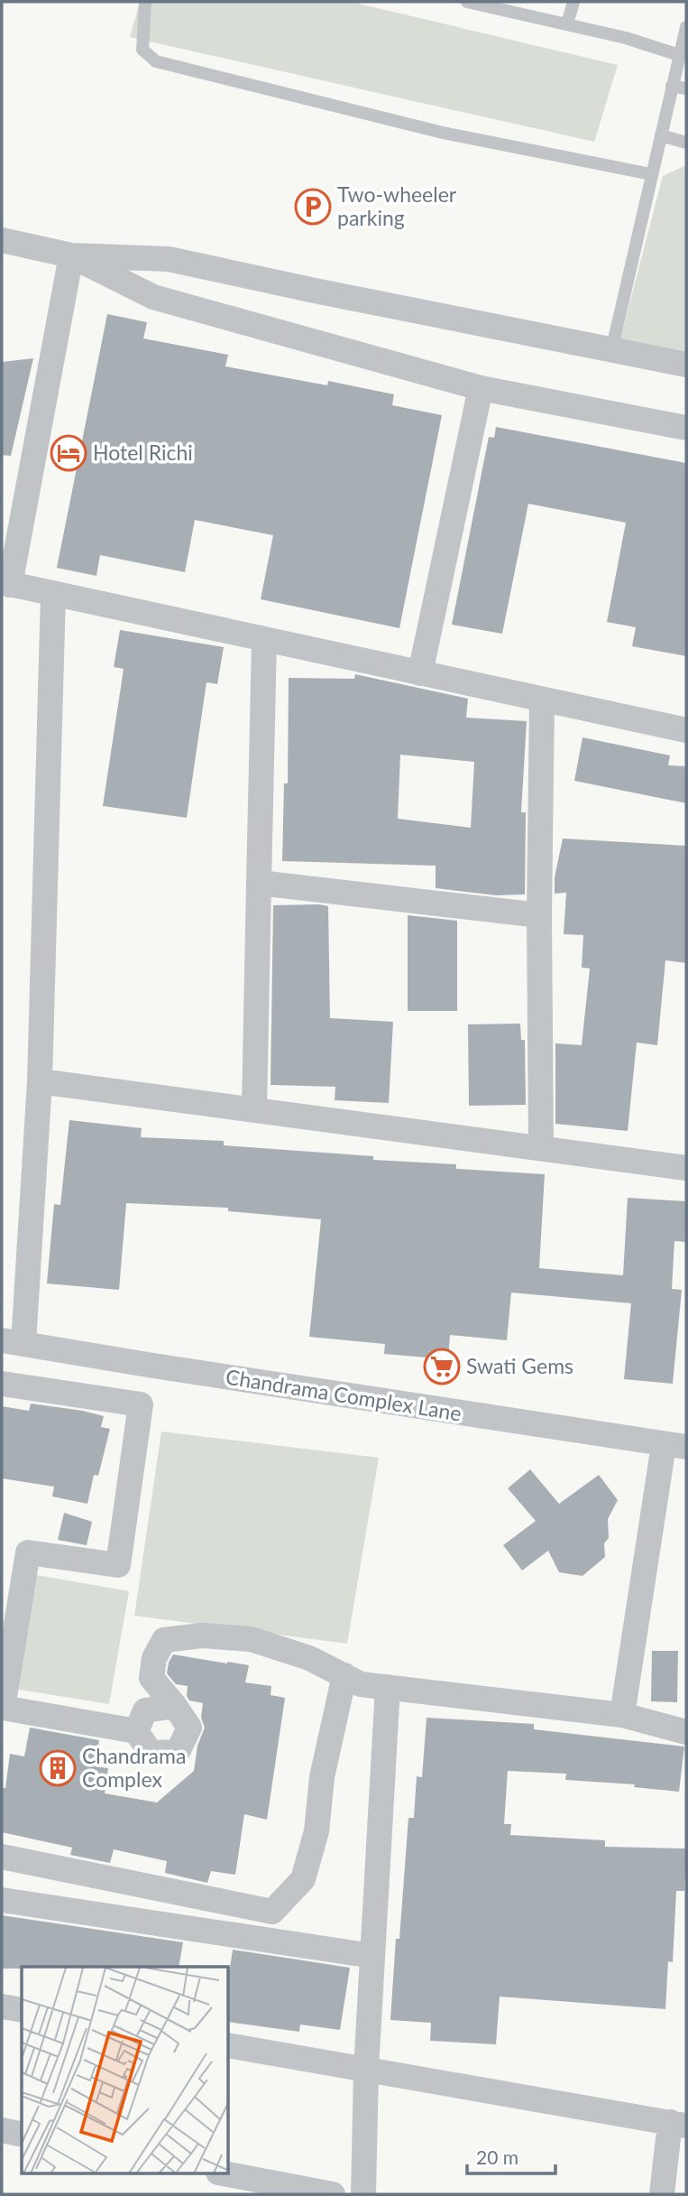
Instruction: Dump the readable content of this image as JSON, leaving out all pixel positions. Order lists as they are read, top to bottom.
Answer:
{
  "streets": {
    "street": ["Chandrama Complex Lane"]
  },
  "places": {
    "parking": ["Two-wheeler parking"],
    "hotel": ["Hotel Richi"],
    "supermarket": ["Swati Gems"],
    "building": ["Chandrama Complex"]
  },
  "scale_bar": "20 m"
}
